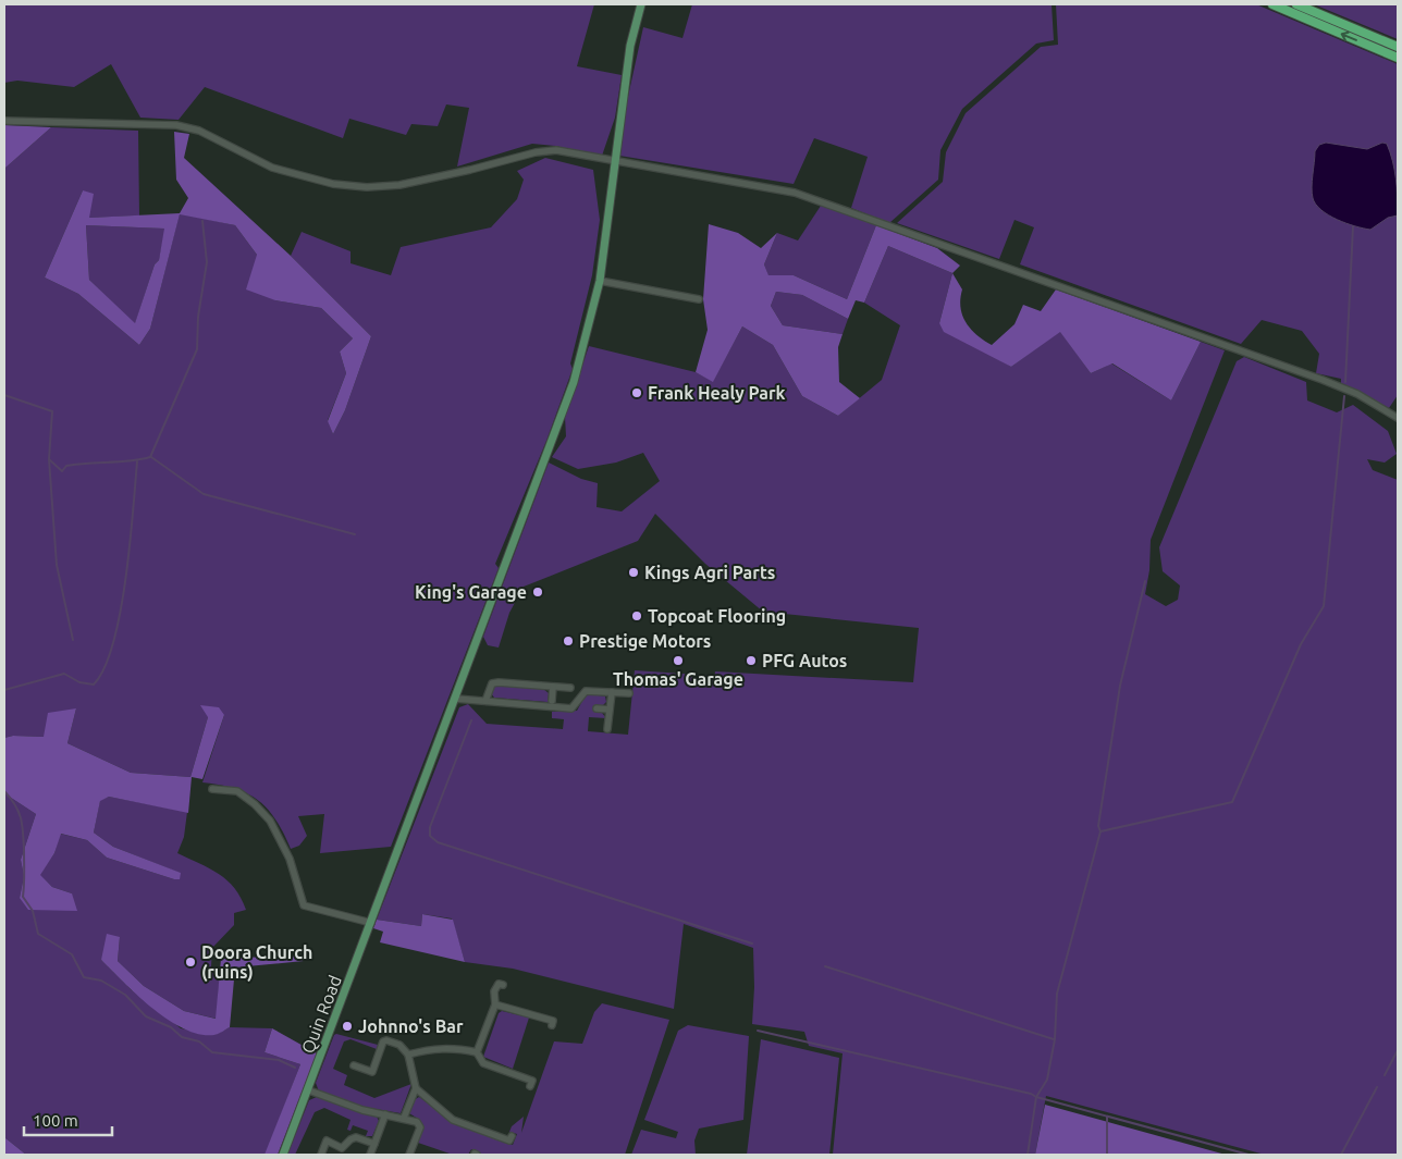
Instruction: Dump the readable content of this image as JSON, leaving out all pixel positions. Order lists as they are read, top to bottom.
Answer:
{
  "streets": {
    "main road": ["Quin Road"]
  },
  "places": [
    "Frank Healy Park",
    "Kings Agri Parts",
    "King's Garage",
    "Topcoat Flooring",
    "Prestige Motors",
    "Thomas' Garage",
    "PFG Autos",
    "Doora Church (ruins)",
    "Johnno's Bar"
  ],
  "scale_bar": "100 m"
}
